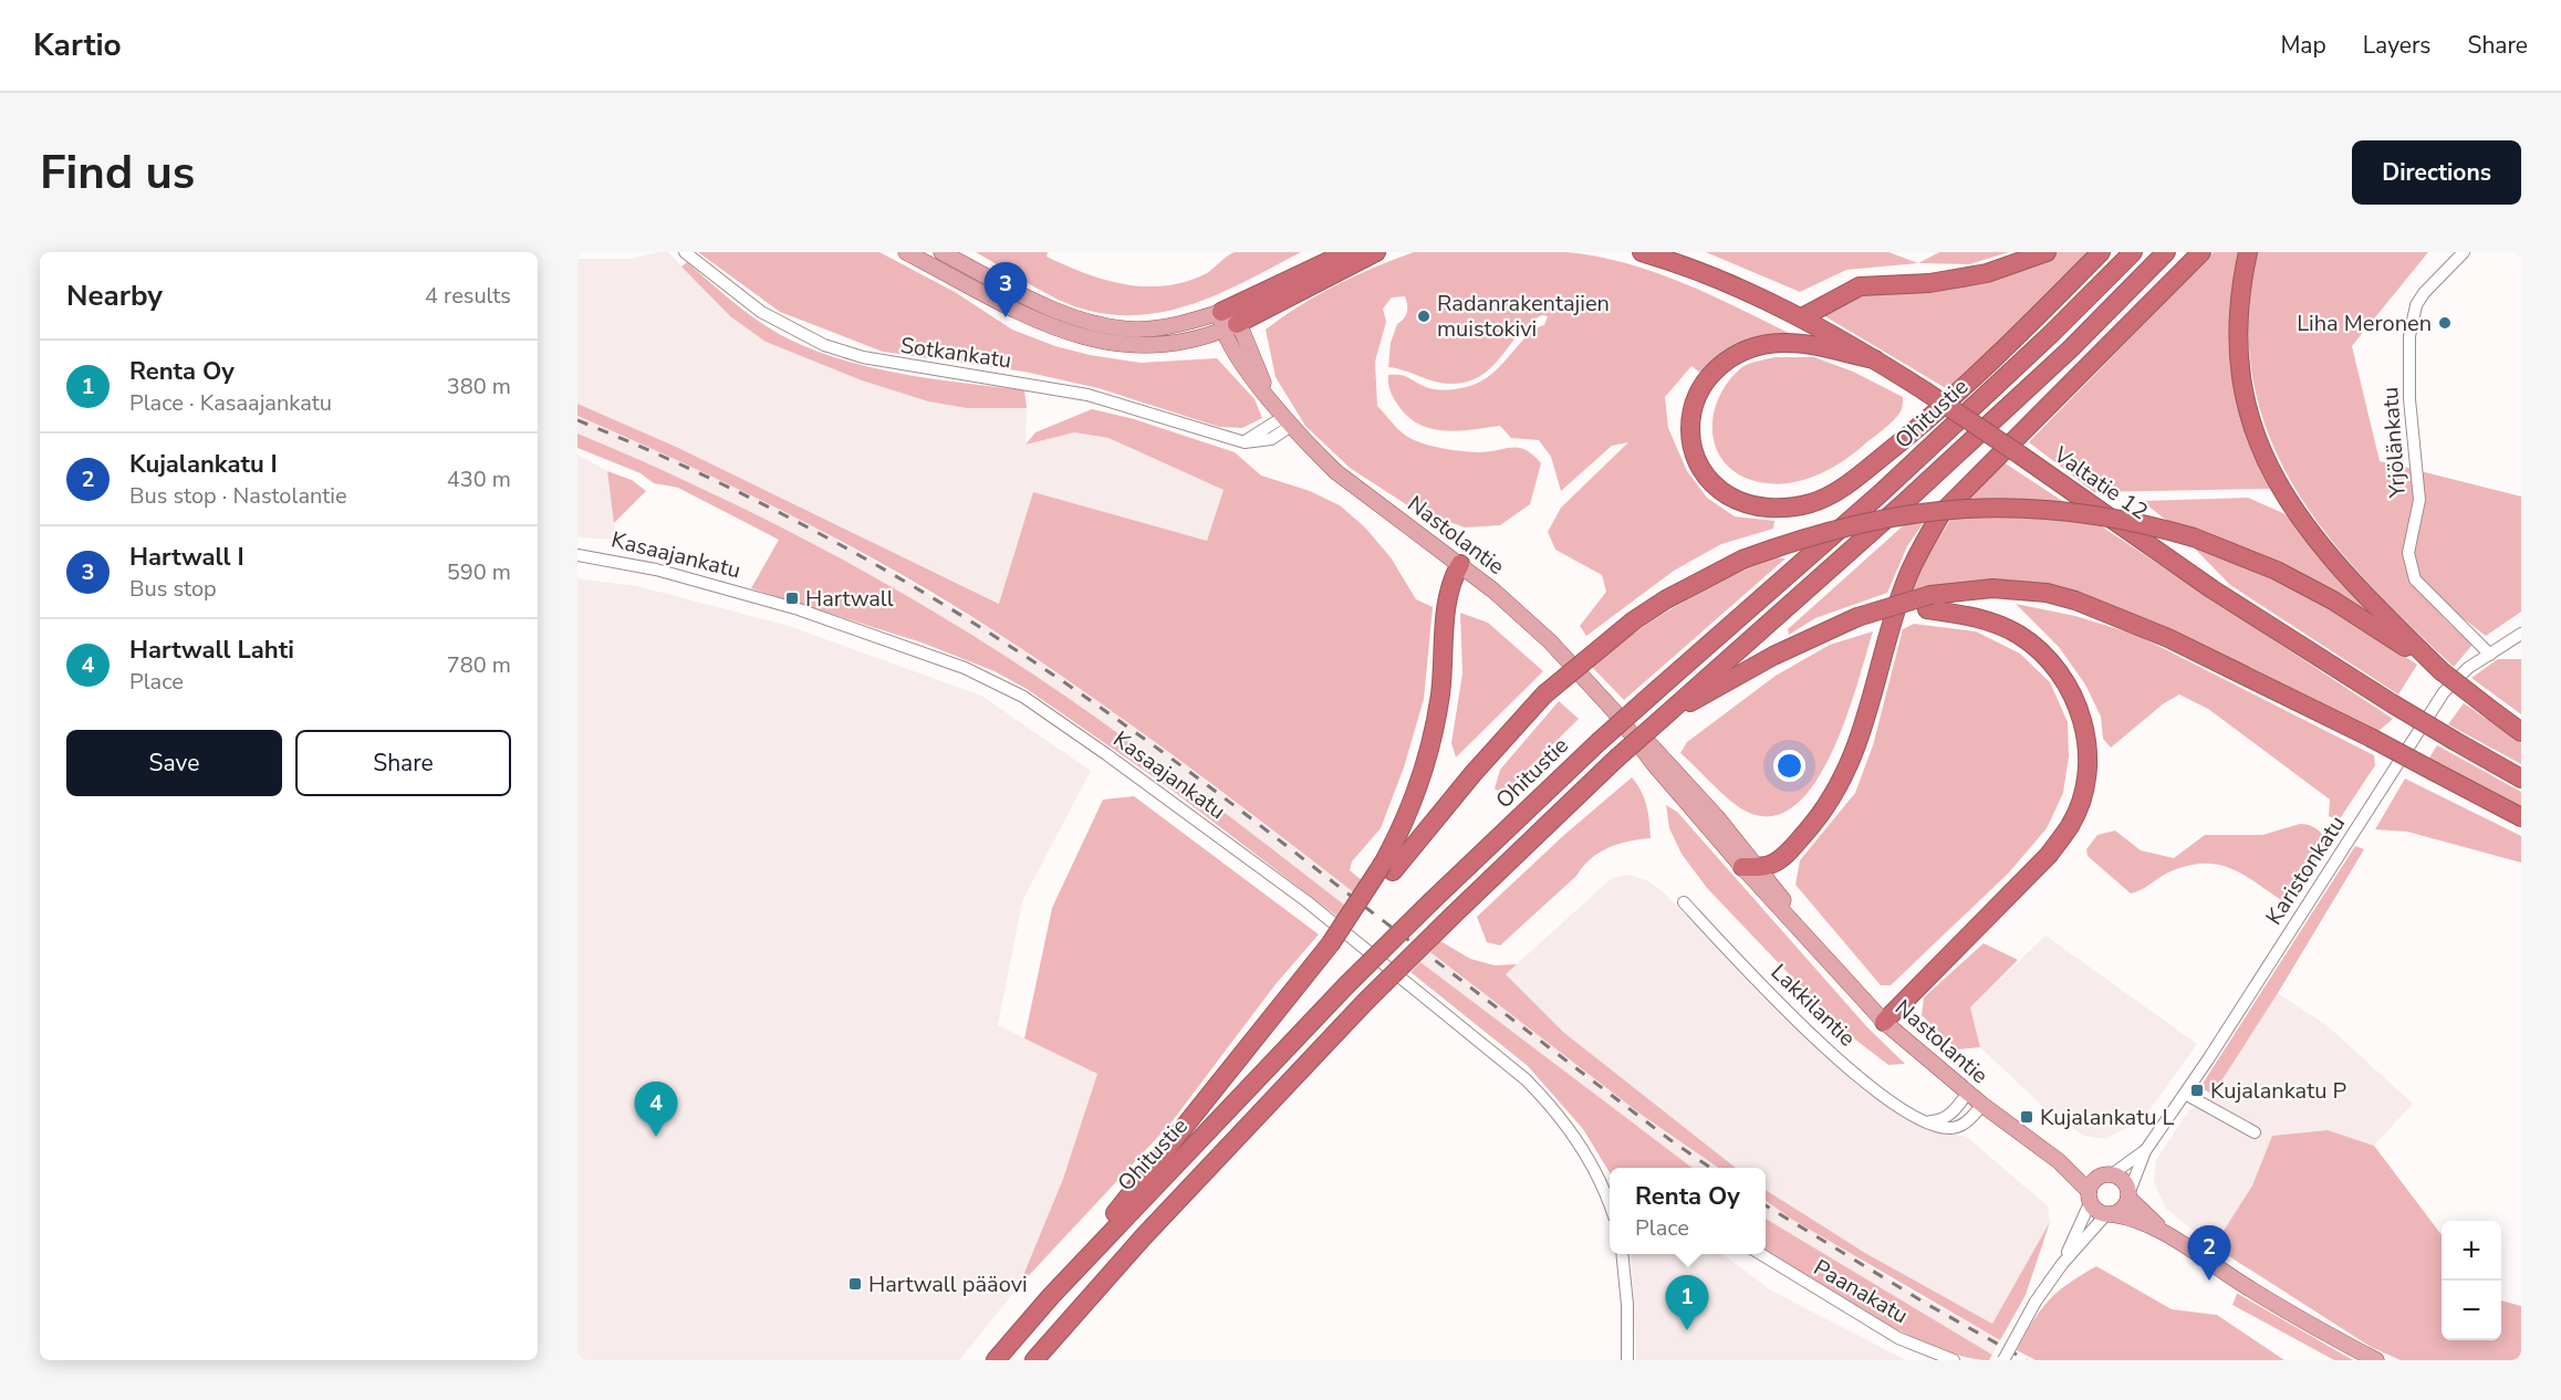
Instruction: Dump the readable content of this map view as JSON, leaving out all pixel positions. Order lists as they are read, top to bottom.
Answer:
{
  "streets": {
    "highway": ["Ohitustie", "Valtatie 12"],
    "main road": ["Nastolantie"],
    "street": [
      "Sotkankatu",
      "Yrjölänkatu",
      "Kasaajankatu",
      "Karistonkatu",
      "Lakkilantie",
      "Paanakatu"
    ]
  },
  "crossings": [
    ["Sotkankatu", "Nastolantie"],
    ["Yrjölänkatu", "Karistonkatu"],
    ["Nastolantie", "Karistonkatu"],
    ["Nastolantie", "Lakkilantie"]
  ],
  "places": {
    "other": ["Radanrakentajien muistokivi", "Liha Meronen"],
    "transit": [
      "Hartwall",
      "Kujalankatu P",
      "Kujalankatu L",
      "Hartwall pääovi"
    ]
  },
  "page": {
    "header": "Kartio",
    "nav": ["Map", "Layers", "Share"],
    "buttons": [
      "Directions",
      ["Save", "Share"]
    ],
    "title": "Find us",
    "heading": ["Nearby", "4 results"],
    "pins": [
      "3",
      "4",
      "2",
      "1"
    ],
    "list": [
      {
        "mark": "1",
        "name": "Renta Oy",
        "note": "Place · Kasaajankatu",
        "value": "380 m"
      },
      {
        "mark": "2",
        "name": "Kujalankatu I",
        "note": "Bus stop · Nastolantie",
        "value": "430 m"
      },
      {
        "mark": "3",
        "name": "Hartwall I",
        "note": "Bus stop",
        "value": "590 m"
      },
      {
        "mark": "4",
        "name": "Hartwall Lahti",
        "note": "Place",
        "value": "780 m"
      }
    ],
    "popup": ["Renta Oy", "Place"],
    "map_buttons": ["+", "−"]
  }
}
